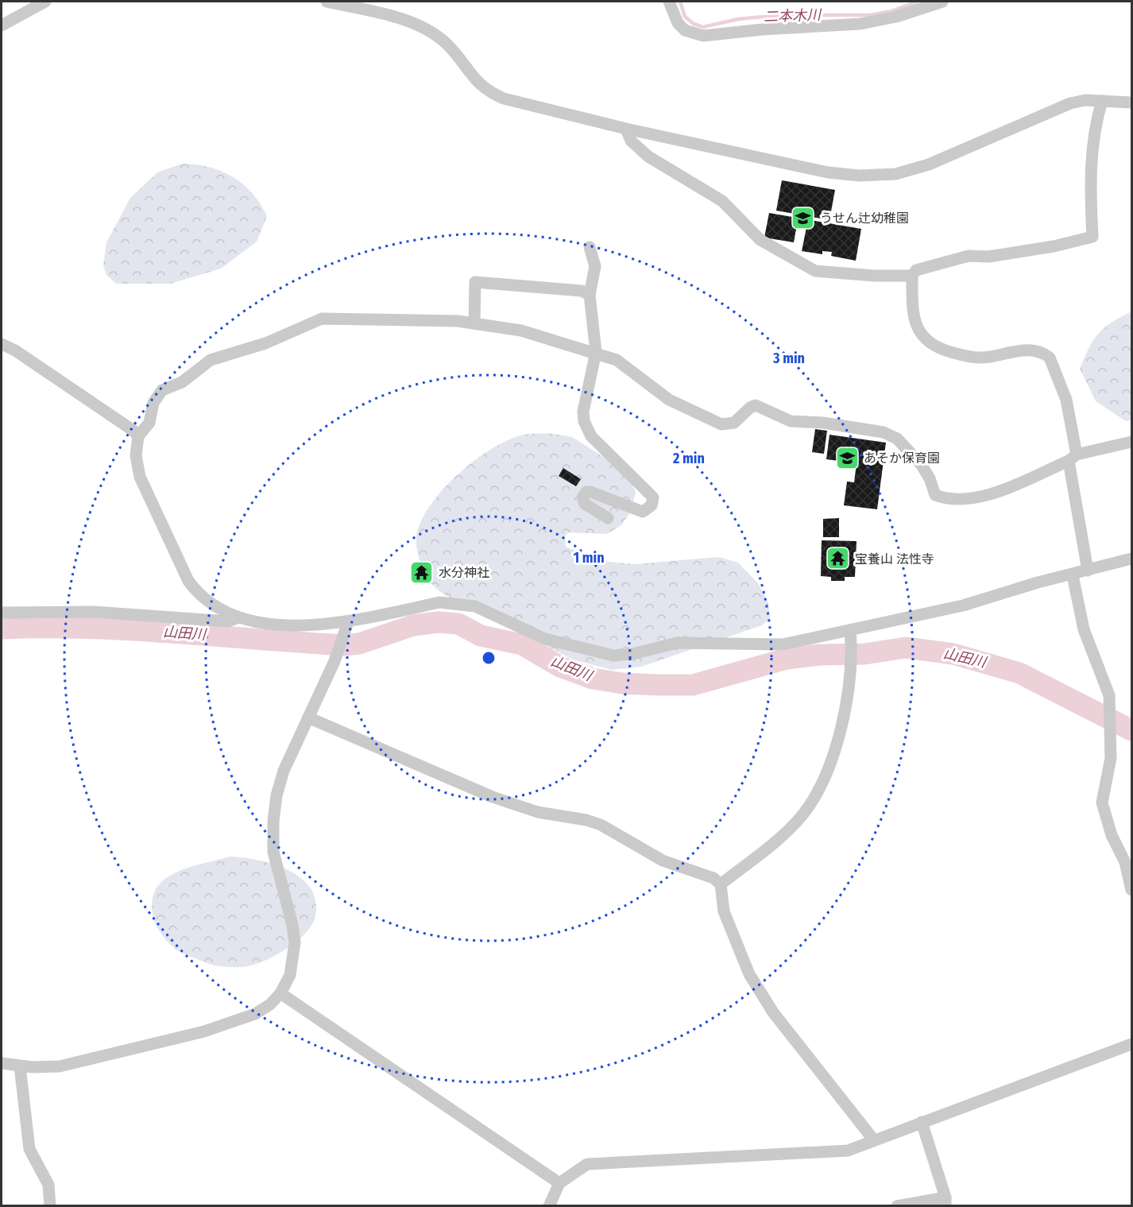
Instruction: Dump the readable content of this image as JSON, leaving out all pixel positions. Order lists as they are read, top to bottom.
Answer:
{
  "water": ["二本木川", "山田川"],
  "places": {
    "school or university": ["うせん辻幼稚園", "あそか保育園"],
    "temple": ["宝養山 法性寺", "水分神社"]
  },
  "rings": ["3 min", "2 min", "1 min"]
}
